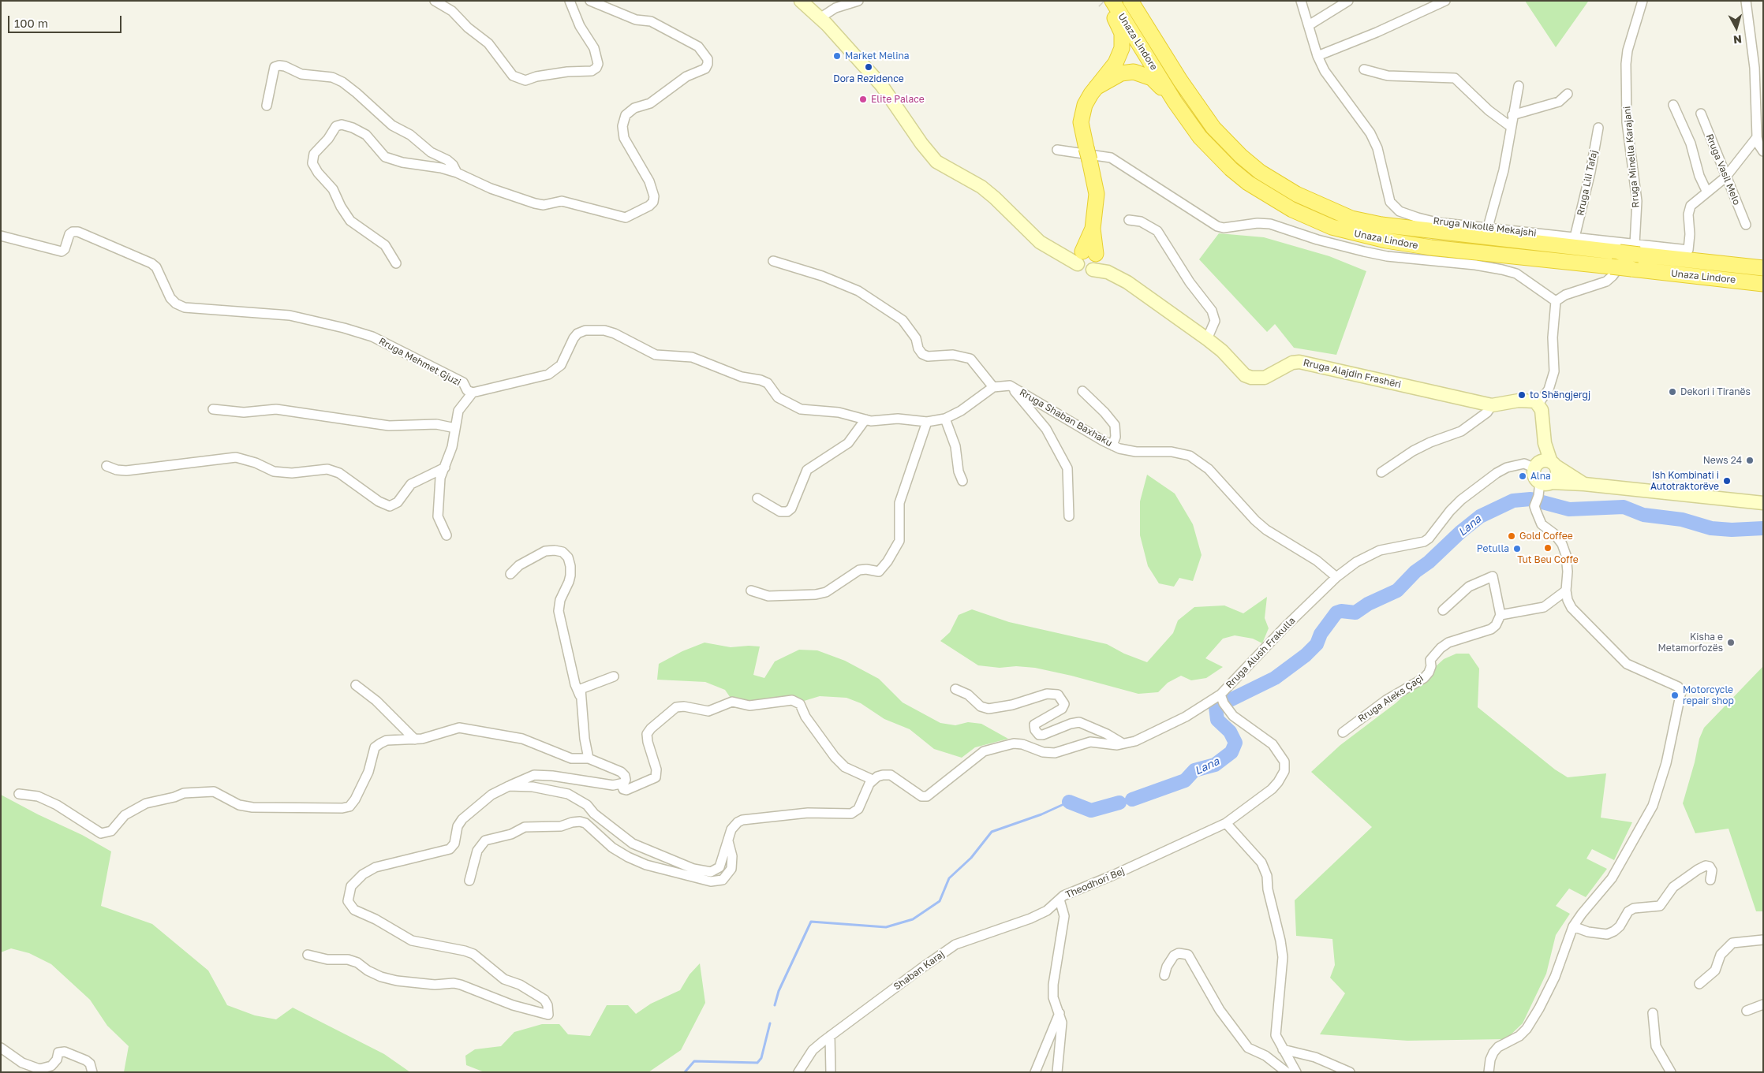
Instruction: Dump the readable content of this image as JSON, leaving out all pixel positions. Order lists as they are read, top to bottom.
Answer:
{
  "streets": {
    "highway": ["Unaza Lindore"],
    "main road": ["Rruga Alajdin Frashëri"],
    "street": [
      "Rruga Minella Karajani",
      "Rruga Vasil Melo",
      "Rruga Lili Tafaj",
      "Rruga Nikollë Mekajshi",
      "Rruga Mehmet Gjuzi",
      "Rruga Shaban Baxhaku",
      "Rruga Alush Frakulla",
      "Rruga Aleks Çaçi",
      "Theodhori Bej",
      "Shaban Karaj"
    ]
  },
  "crossings": [
    ["Unaza Lindore", "Rruga Minella Karajani"],
    ["Unaza Lindore", "Rruga Nikollë Mekajshi"],
    ["Rruga Minella Karajani", "Rruga Nikollë Mekajshi"],
    ["Rruga Lili Tafaj", "Rruga Nikollë Mekajshi"],
    ["Rruga Shaban Baxhaku", "Rruga Alush Frakulla"],
    ["Rruga Alush Frakulla", "Theodhori Bej"],
    ["Theodhori Bej", "Shaban Karaj"]
  ],
  "water": ["Lana"],
  "places": [
    "Market Melina",
    "Dora Rezidence",
    "Elite Palace",
    "Dekori i Tiranës",
    "to Shëngjergj",
    "News 24",
    "Alna",
    "Ish Kombinati i Autotraktorëve",
    "Gold Coffee",
    "Tut Beu Coffe",
    "Petulla",
    "Kisha e Metamorfozës",
    "Motorcycle repair shop"
  ],
  "scale_bar": "100 m",
  "north": "bottom"
}
